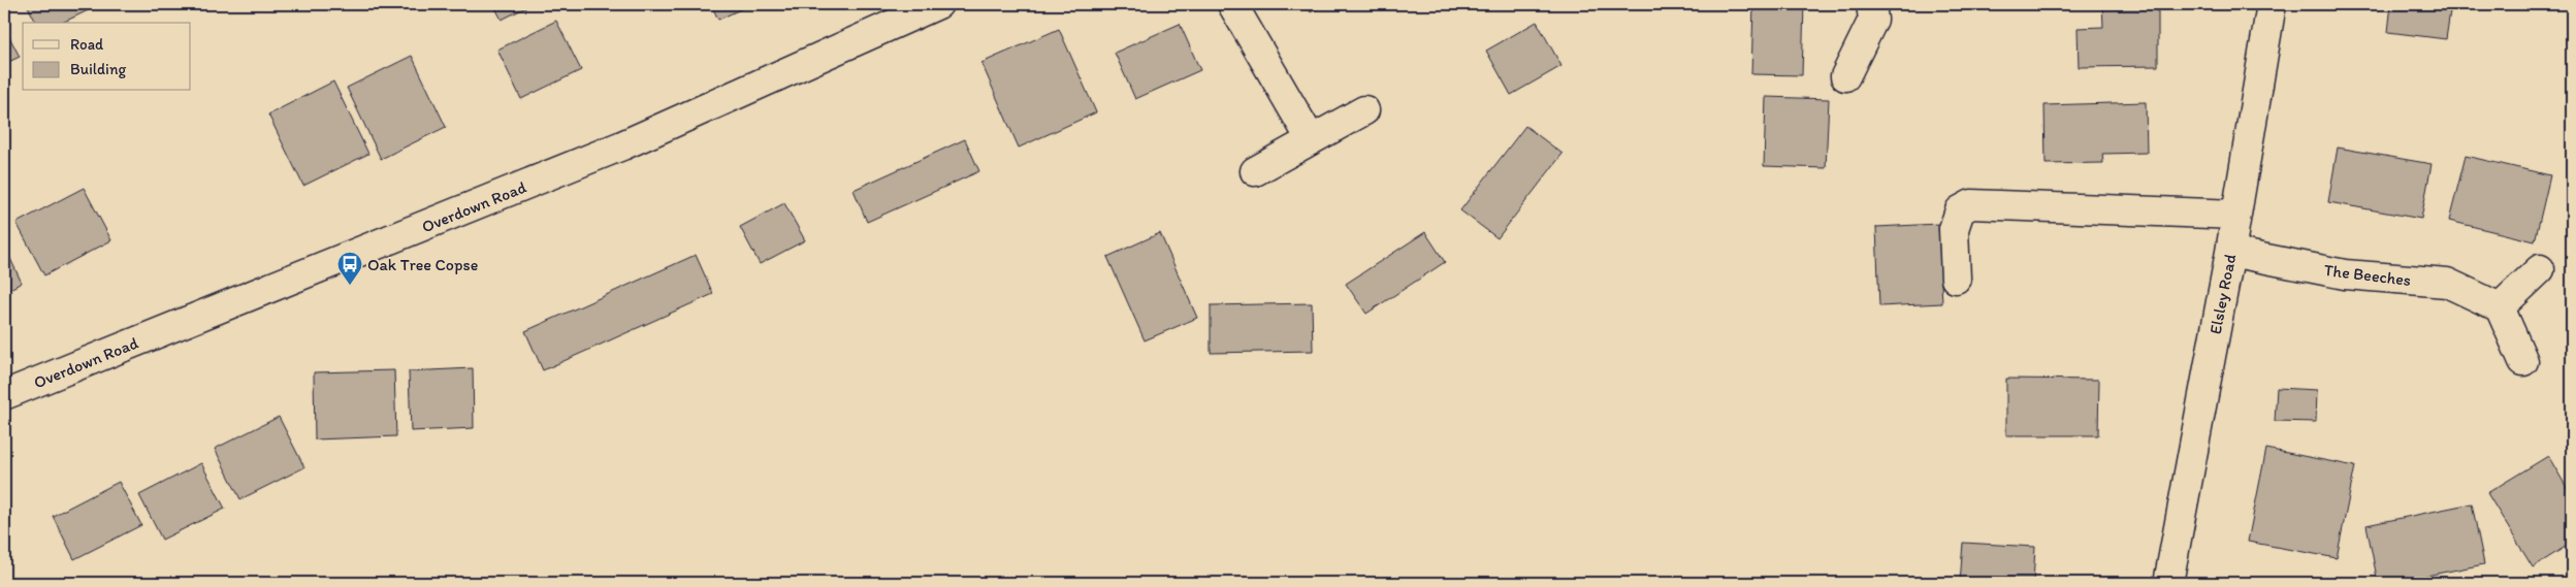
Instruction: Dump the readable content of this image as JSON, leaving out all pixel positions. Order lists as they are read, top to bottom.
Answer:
{
  "streets": {
    "street": ["Overdown Road", "The Beeches", "Elsley Road"]
  },
  "crossings": [
    ["The Beeches", "Elsley Road"]
  ],
  "places": {
    "bus stop": ["Oak Tree Copse"]
  },
  "legend": ["Road", "Building"]
}
